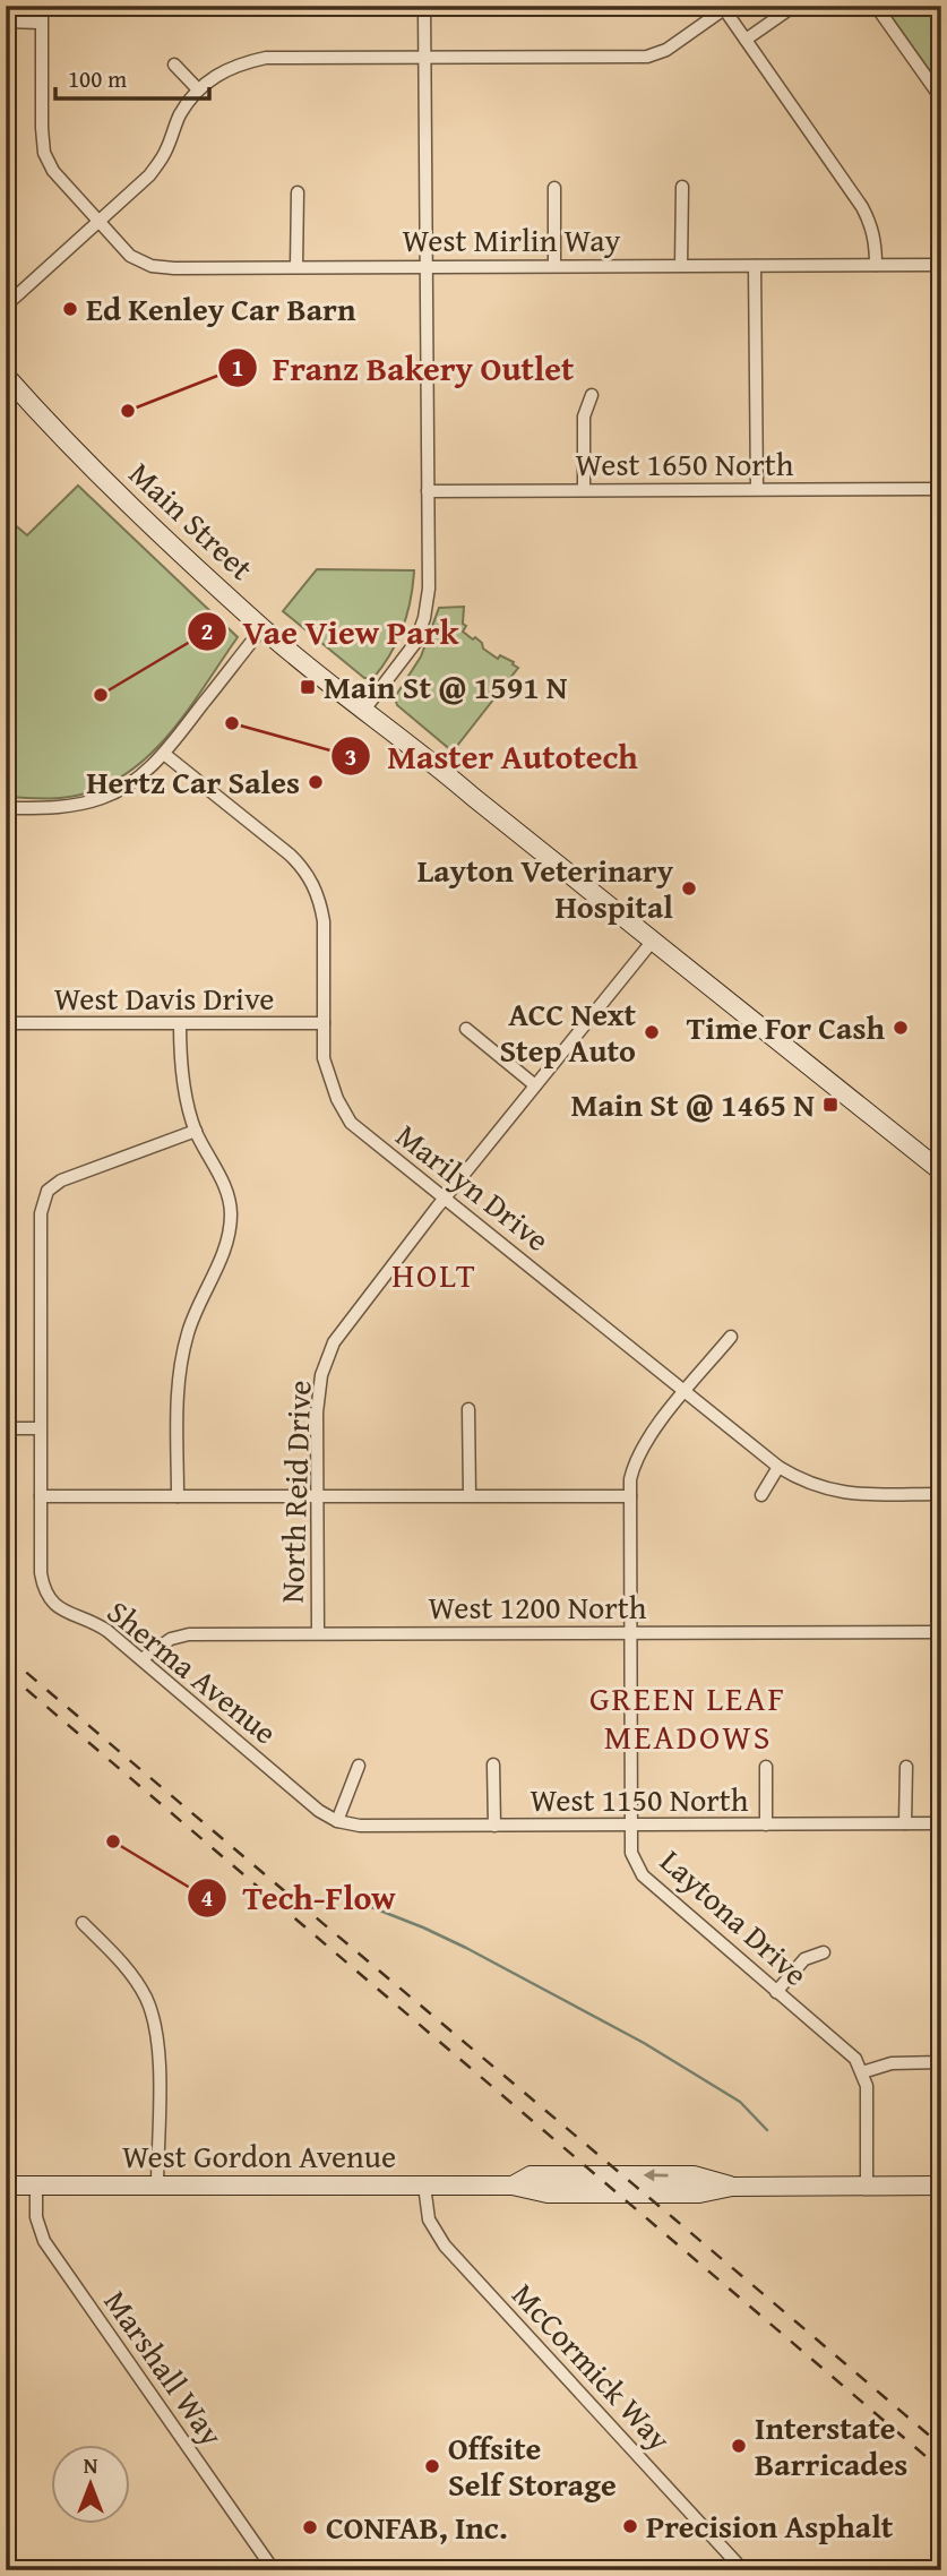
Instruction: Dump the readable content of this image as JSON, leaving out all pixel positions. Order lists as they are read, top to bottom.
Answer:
{
  "streets": {
    "main road": ["Main Street", "West Gordon Avenue"],
    "street": [
      "West Mirlin Way",
      "West 1650 North",
      "West Davis Drive",
      "Marilyn Drive",
      "North Reid Drive",
      "West 1200 North",
      "Sherma Avenue",
      "West 1150 North",
      "Laytona Drive",
      "McCormick Way",
      "Marshall Way"
    ]
  },
  "crossings": [
    ["Main Street", "North Reid Drive"],
    ["West Davis Drive", "Marilyn Drive"],
    ["Marilyn Drive", "North Reid Drive"],
    ["Marilyn Drive", "Laytona Drive"],
    ["North Reid Drive", "West 1200 North"],
    ["West 1200 North", "Sherma Avenue"],
    ["West 1200 North", "Laytona Drive"],
    ["Sherma Avenue", "West 1150 North"],
    ["West 1150 North", "Laytona Drive"],
    ["West Gordon Avenue", "McCormick Way"],
    ["West Gordon Avenue", "Marshall Way"]
  ],
  "districts": ["HOLT", "GREEN LEAF MEADOWS"],
  "places": {
    "other": [
      "Ed Kenley Car Barn",
      "Franz Bakery Outlet",
      "Vae View Park",
      "Master Autotech",
      "Hertz Car Sales",
      "Layton Veterinary Hospital",
      "Time For Cash",
      "ACC Next Step Auto",
      "Tech-Flow",
      "Interstate Barricades",
      "Offsite Self Storage",
      "Precision Asphalt",
      "CONFAB, Inc."
    ],
    "transit": ["Main St @ 1591 N", "Main St @ 1465 N"]
  },
  "scale_bar": "100 m",
  "north": "top"
}
